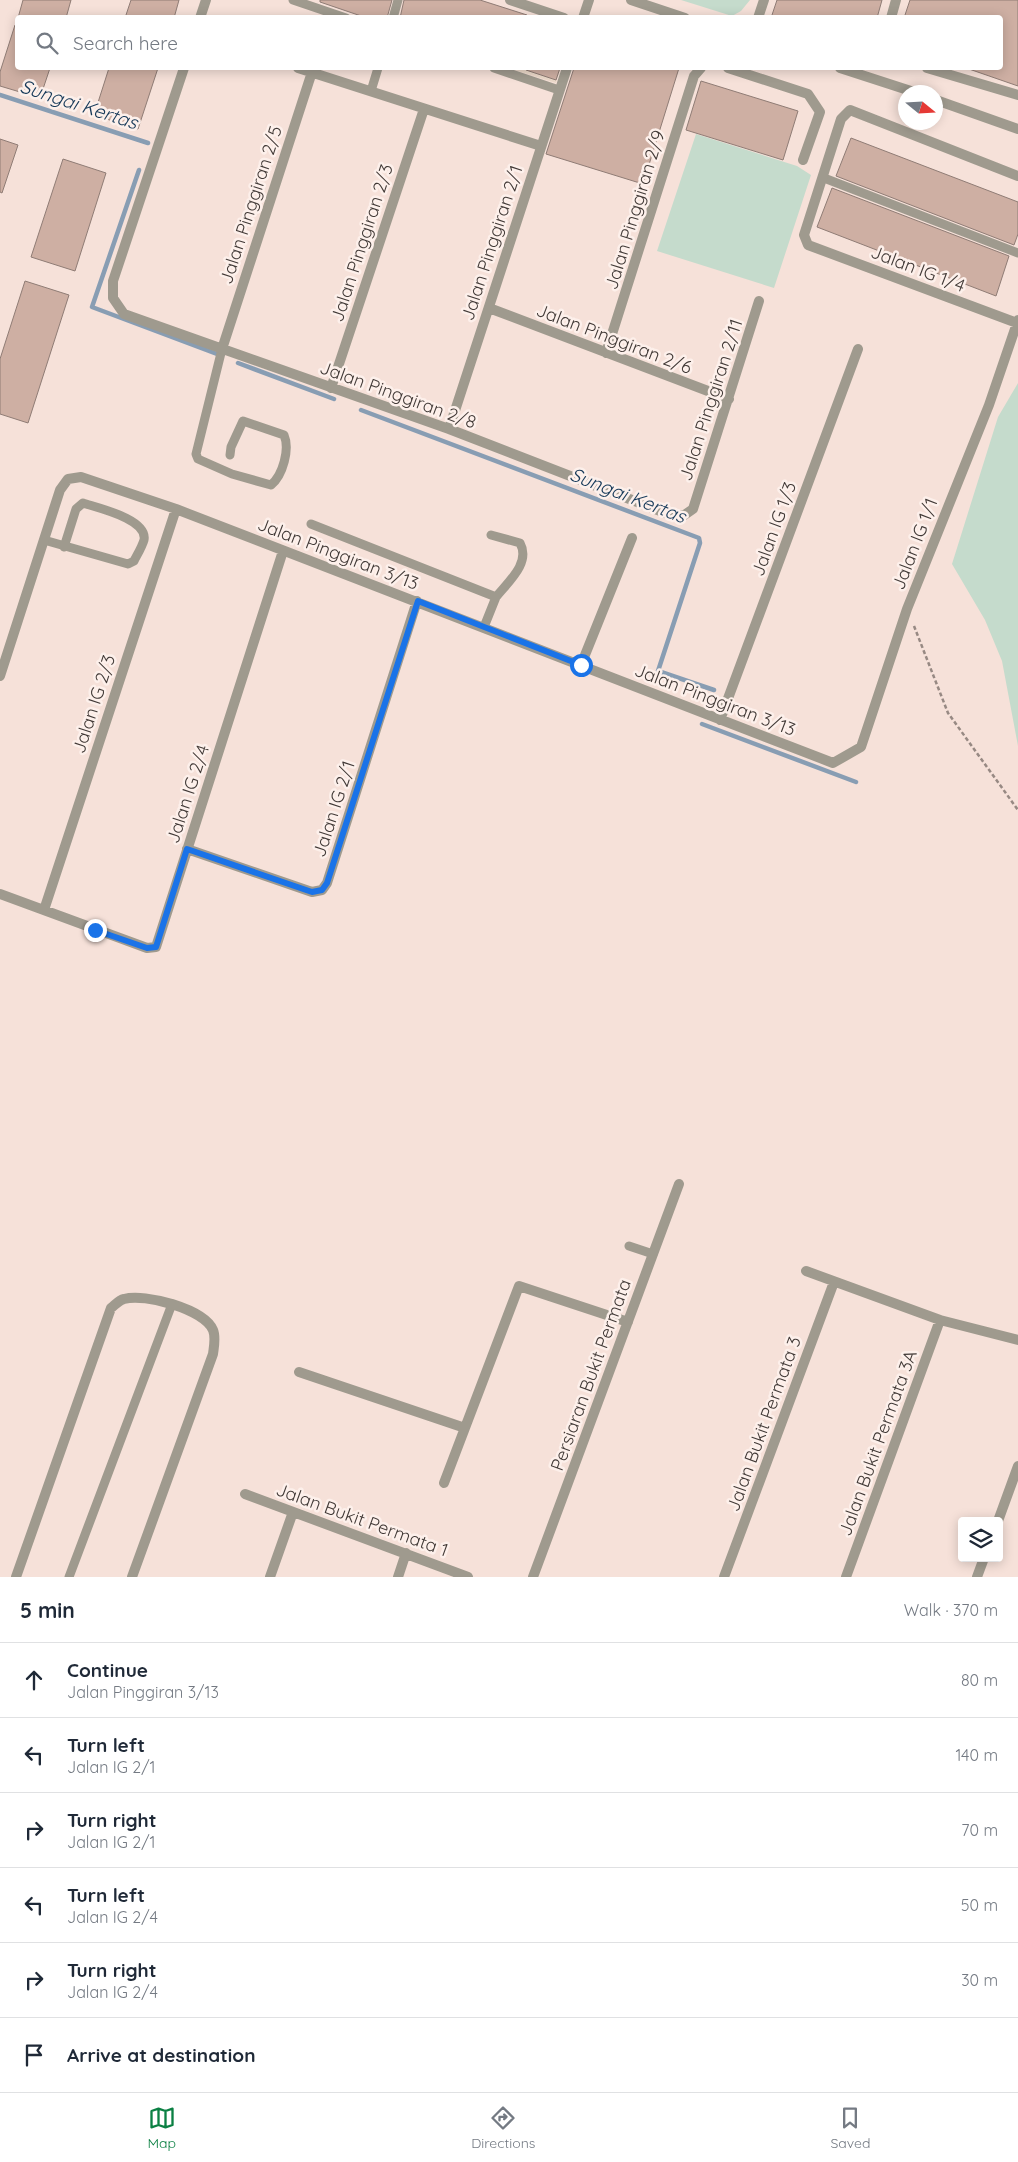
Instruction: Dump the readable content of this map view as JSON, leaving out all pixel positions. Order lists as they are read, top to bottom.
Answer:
{
  "streets": {
    "street": [
      "Jalan Pinggiran 2/5",
      "Jalan Pinggiran 2/9",
      "Jalan Pinggiran 2/3",
      "Jalan Pinggiran 2/1",
      "Jalan IG 1/4",
      "Jalan Pinggiran 2/6",
      "Jalan Pinggiran 2/8",
      "Jalan Pinggiran 2/11",
      "Jalan IG 1/3",
      "Jalan IG 1/1",
      "Jalan Pinggiran 3/13",
      "Jalan IG 2/3",
      "Jalan IG 2/4",
      "Jalan IG 2/1",
      "Persiaran Bukit Permata",
      "Jalan Bukit Permata 3",
      "Jalan Bukit Permata 3A",
      "Jalan Bukit Permata 1"
    ]
  },
  "crossings": [
    ["Jalan Pinggiran 2/5", "Jalan Pinggiran 2/8"],
    ["Jalan Pinggiran 2/9", "Jalan Pinggiran 2/6"],
    ["Jalan Pinggiran 2/3", "Jalan Pinggiran 2/8"],
    ["Jalan Pinggiran 2/1", "Jalan Pinggiran 2/6"],
    ["Jalan Pinggiran 2/1", "Jalan Pinggiran 2/8"],
    ["Jalan IG 1/4", "Jalan IG 1/1"],
    ["Jalan Pinggiran 2/6", "Jalan Pinggiran 2/11"],
    ["Jalan Pinggiran 2/8", "Jalan Pinggiran 2/11"],
    ["Jalan IG 1/3", "Jalan Pinggiran 3/13"],
    ["Jalan IG 1/1", "Jalan Pinggiran 3/13"],
    ["Jalan Pinggiran 3/13", "Jalan IG 2/3"],
    ["Jalan Pinggiran 3/13", "Jalan IG 2/4"],
    ["Jalan Pinggiran 3/13", "Jalan IG 2/1"],
    ["Jalan IG 2/3", "Jalan IG 2/4"],
    ["Jalan IG 2/4", "Jalan IG 2/1"]
  ],
  "water": ["Sungai Kertas"],
  "north": "right",
  "page": {
    "search": "Search here",
    "heading": ["5 min", "Walk · 370 m"],
    "list": [
      ["Continue", "Jalan Pinggiran 3/13", "80 m"],
      ["Turn left", "Jalan IG 2/1", "140 m"],
      ["Turn right", "Jalan IG 2/1", "70 m"],
      ["Turn left", "Jalan IG 2/4", "50 m"],
      ["Turn right", "Jalan IG 2/4", "30 m"],
      "Arrive at destination"
    ],
    "nav": ["Map", "Directions", "Saved"]
  }
}
